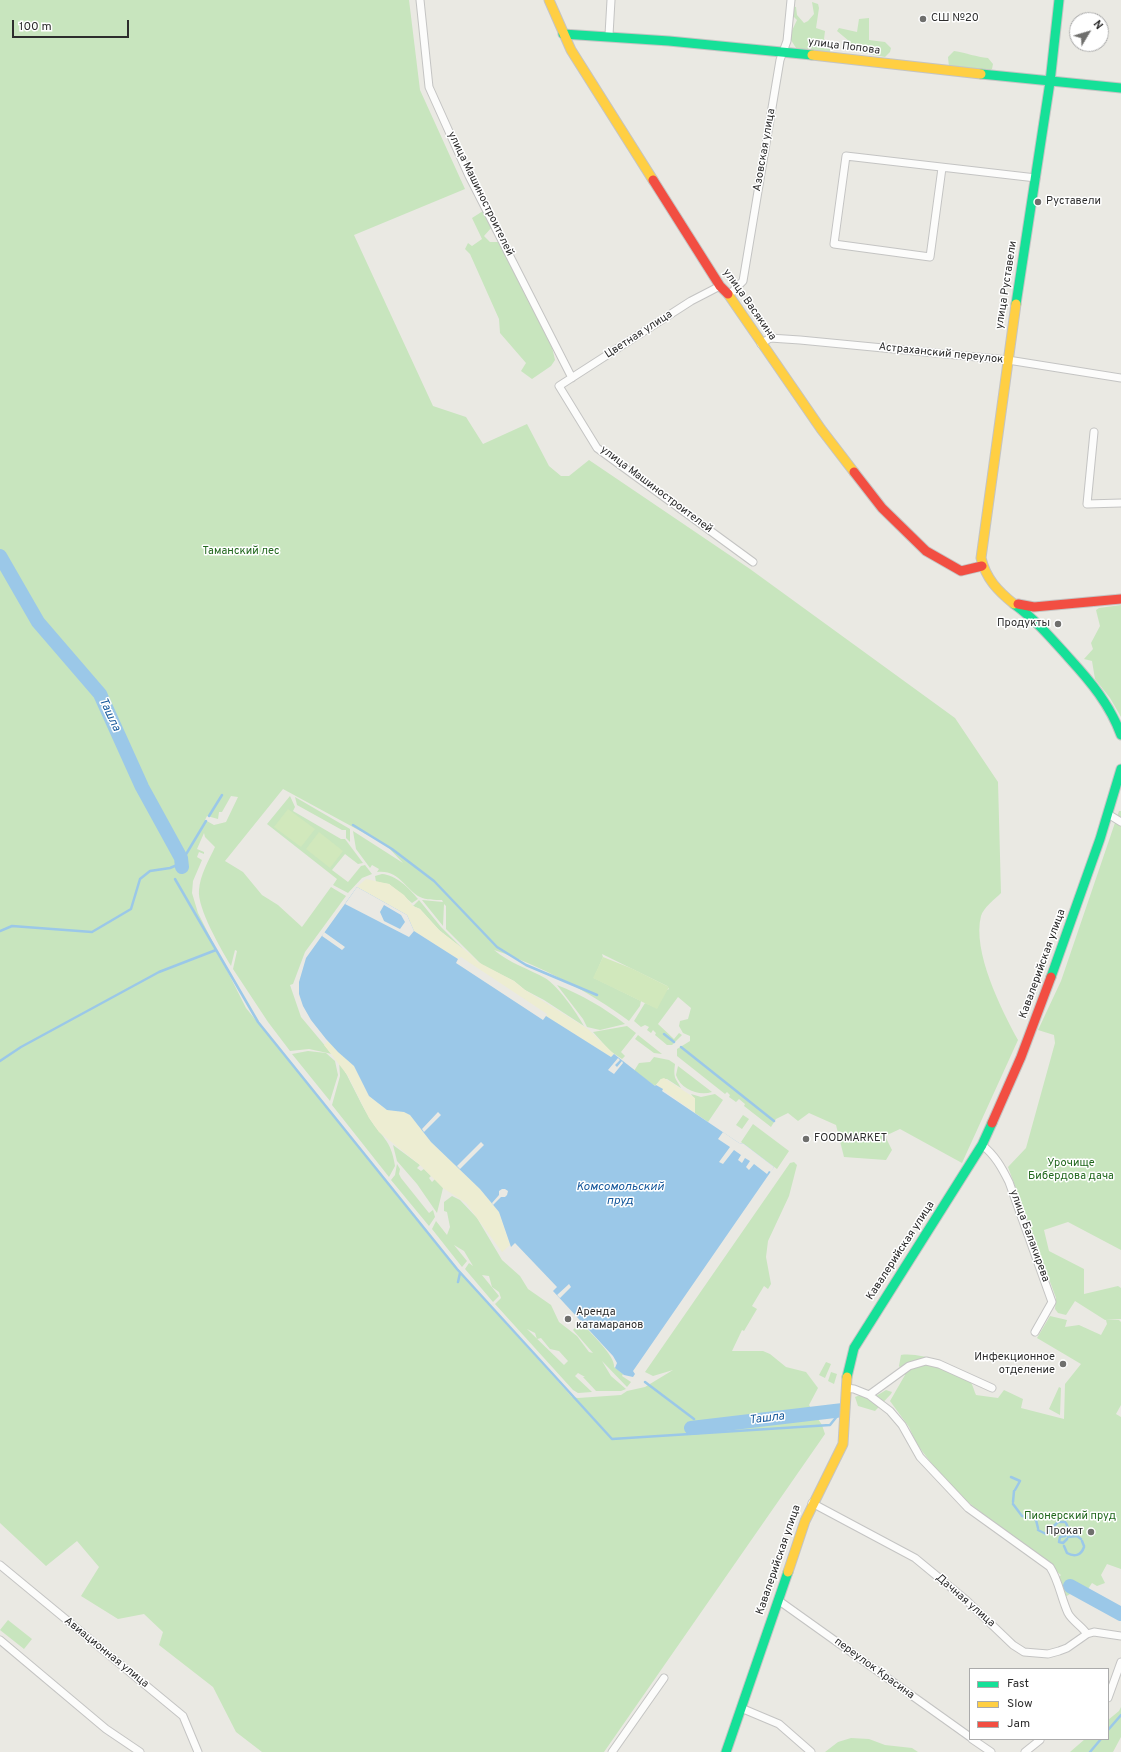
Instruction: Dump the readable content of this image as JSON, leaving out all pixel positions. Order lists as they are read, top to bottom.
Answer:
{
  "streets": {
    "street": [
      "улица Попова",
      "Азовская улица",
      "улица Машиностроителей",
      "улица Руставели",
      "улица Васякина",
      "Цветная улица",
      "Астраханский переулок",
      "Кавалерийская улица",
      "улица Балакирева",
      "Дачная улица",
      "Авиационная улица",
      "переулок Красина"
    ]
  },
  "crossings": [
    ["улица Попова", "Азовская улица"],
    ["улица Попова", "улица Руставели"],
    ["улица Попова", "улица Васякина"],
    ["Азовская улица", "улица Васякина"],
    ["улица Машиностроителей", "Цветная улица"],
    ["улица Руставели", "улица Васякина"],
    ["улица Руставели", "Астраханский переулок"],
    ["улица Васякина", "Цветная улица"],
    ["улица Васякина", "Астраханский переулок"],
    ["Кавалерийская улица", "улица Балакирева"],
    ["Кавалерийская улица", "Дачная улица"],
    ["Кавалерийская улица", "переулок Красина"]
  ],
  "water": ["Ташла", "Комсомольский пруд"],
  "parks": ["Таманский лес", "Урочище Бибердова дача", "Пионерский пруд"],
  "places": [
    "СШ №20",
    "Руставели",
    "Продукты",
    "FOODMARKET",
    "Аренда катамаранов",
    "Инфекционное отделение",
    "Прокат"
  ],
  "legend": ["Fast", "Slow", "Jam"],
  "scale_bar": "100 m",
  "north": "top right"
}
